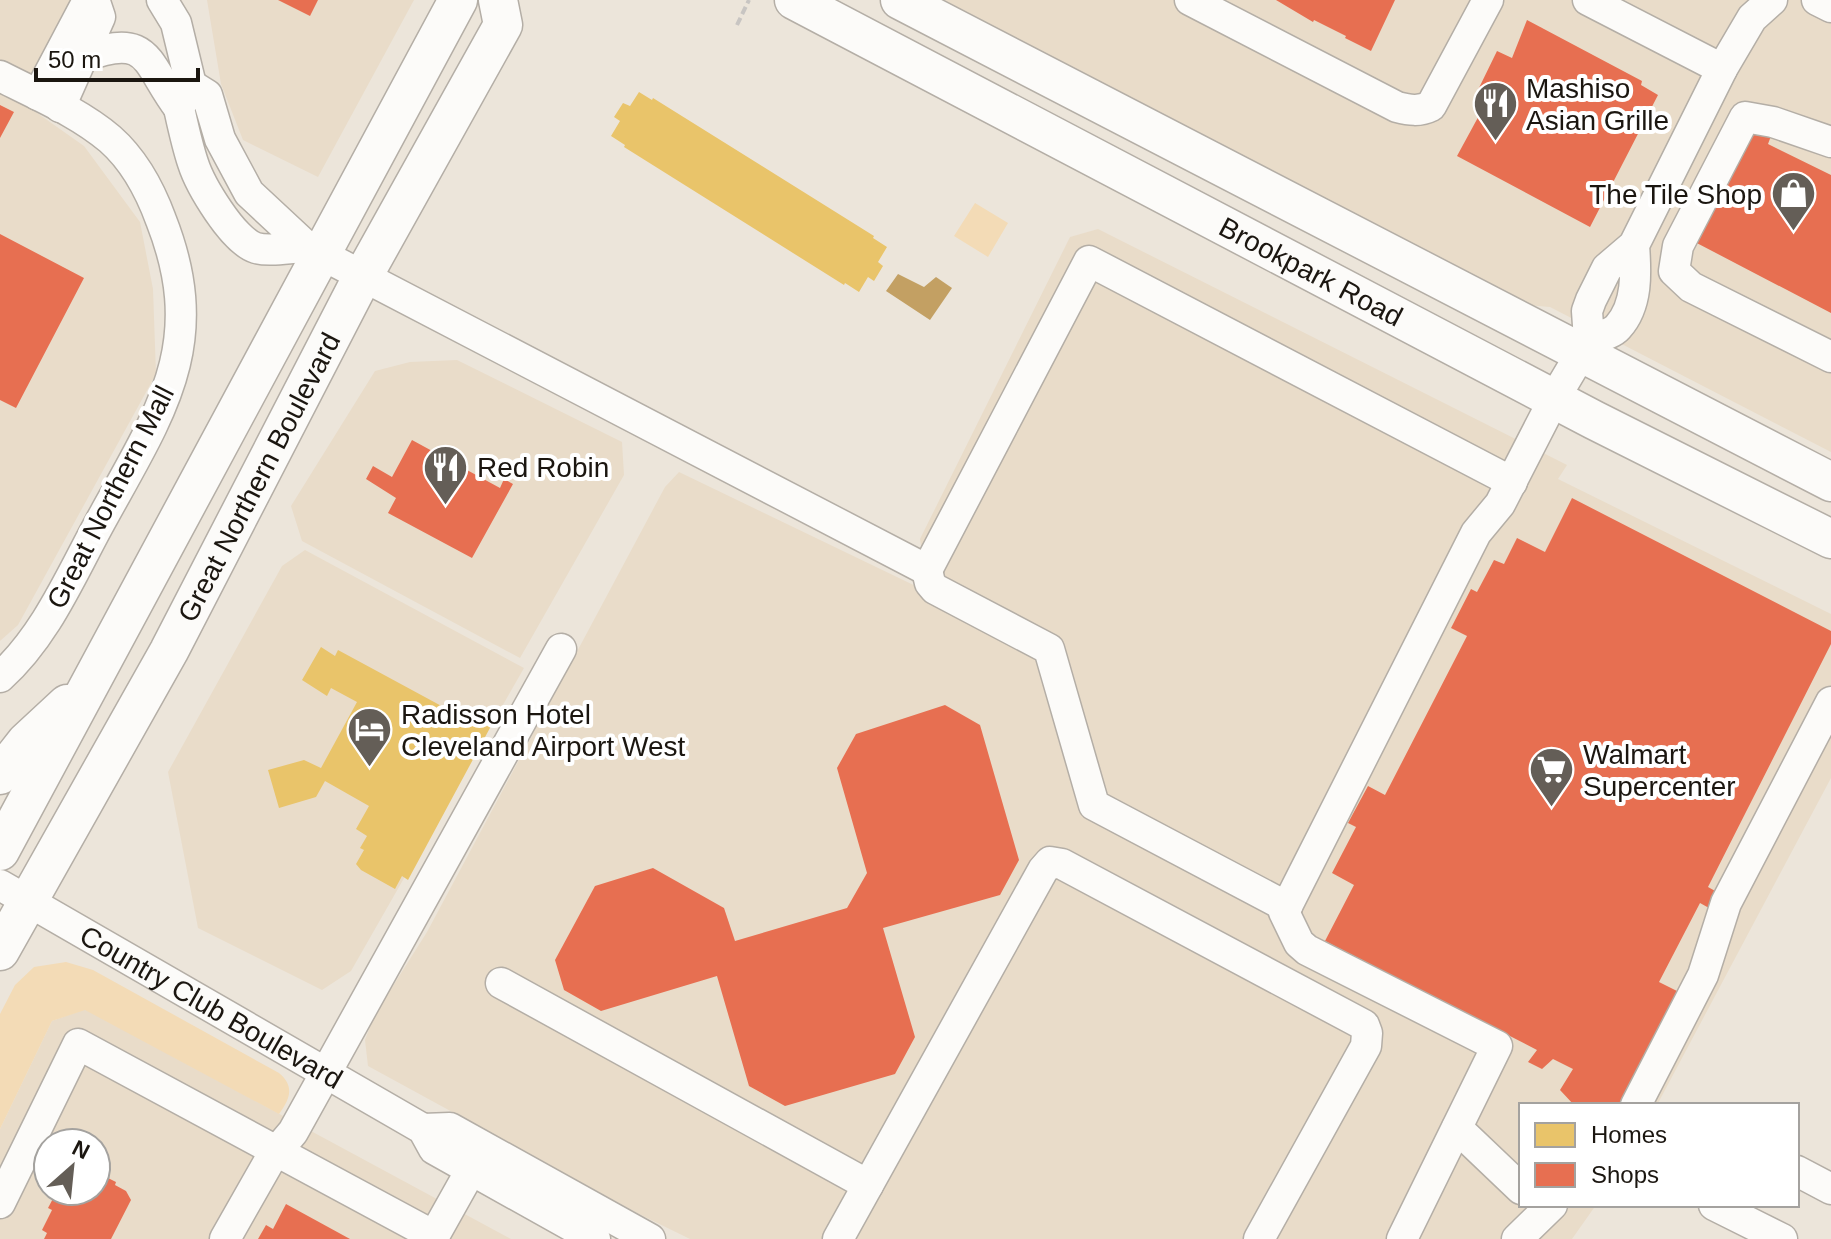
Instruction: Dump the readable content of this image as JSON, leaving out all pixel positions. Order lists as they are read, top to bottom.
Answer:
{
  "streets": {
    "main road": ["Brookpark Road", "Great Northern Boulevard"],
    "street": ["Great Northern Mall", "Country Club Boulevard"]
  },
  "crossings": [
    ["Great Northern Boulevard", "Country Club Boulevard"]
  ],
  "places": {
    "restaurant": ["Mashiso Asian Grille", "Red Robin"],
    "shop": ["The Tile Shop"],
    "hotel": ["Radisson Hotel Cleveland Airport West"],
    "supermarket": ["Walmart Supercenter"]
  },
  "legend": ["Homes", "Shops"],
  "scale_bar": "50 m",
  "north": "top right"
}
